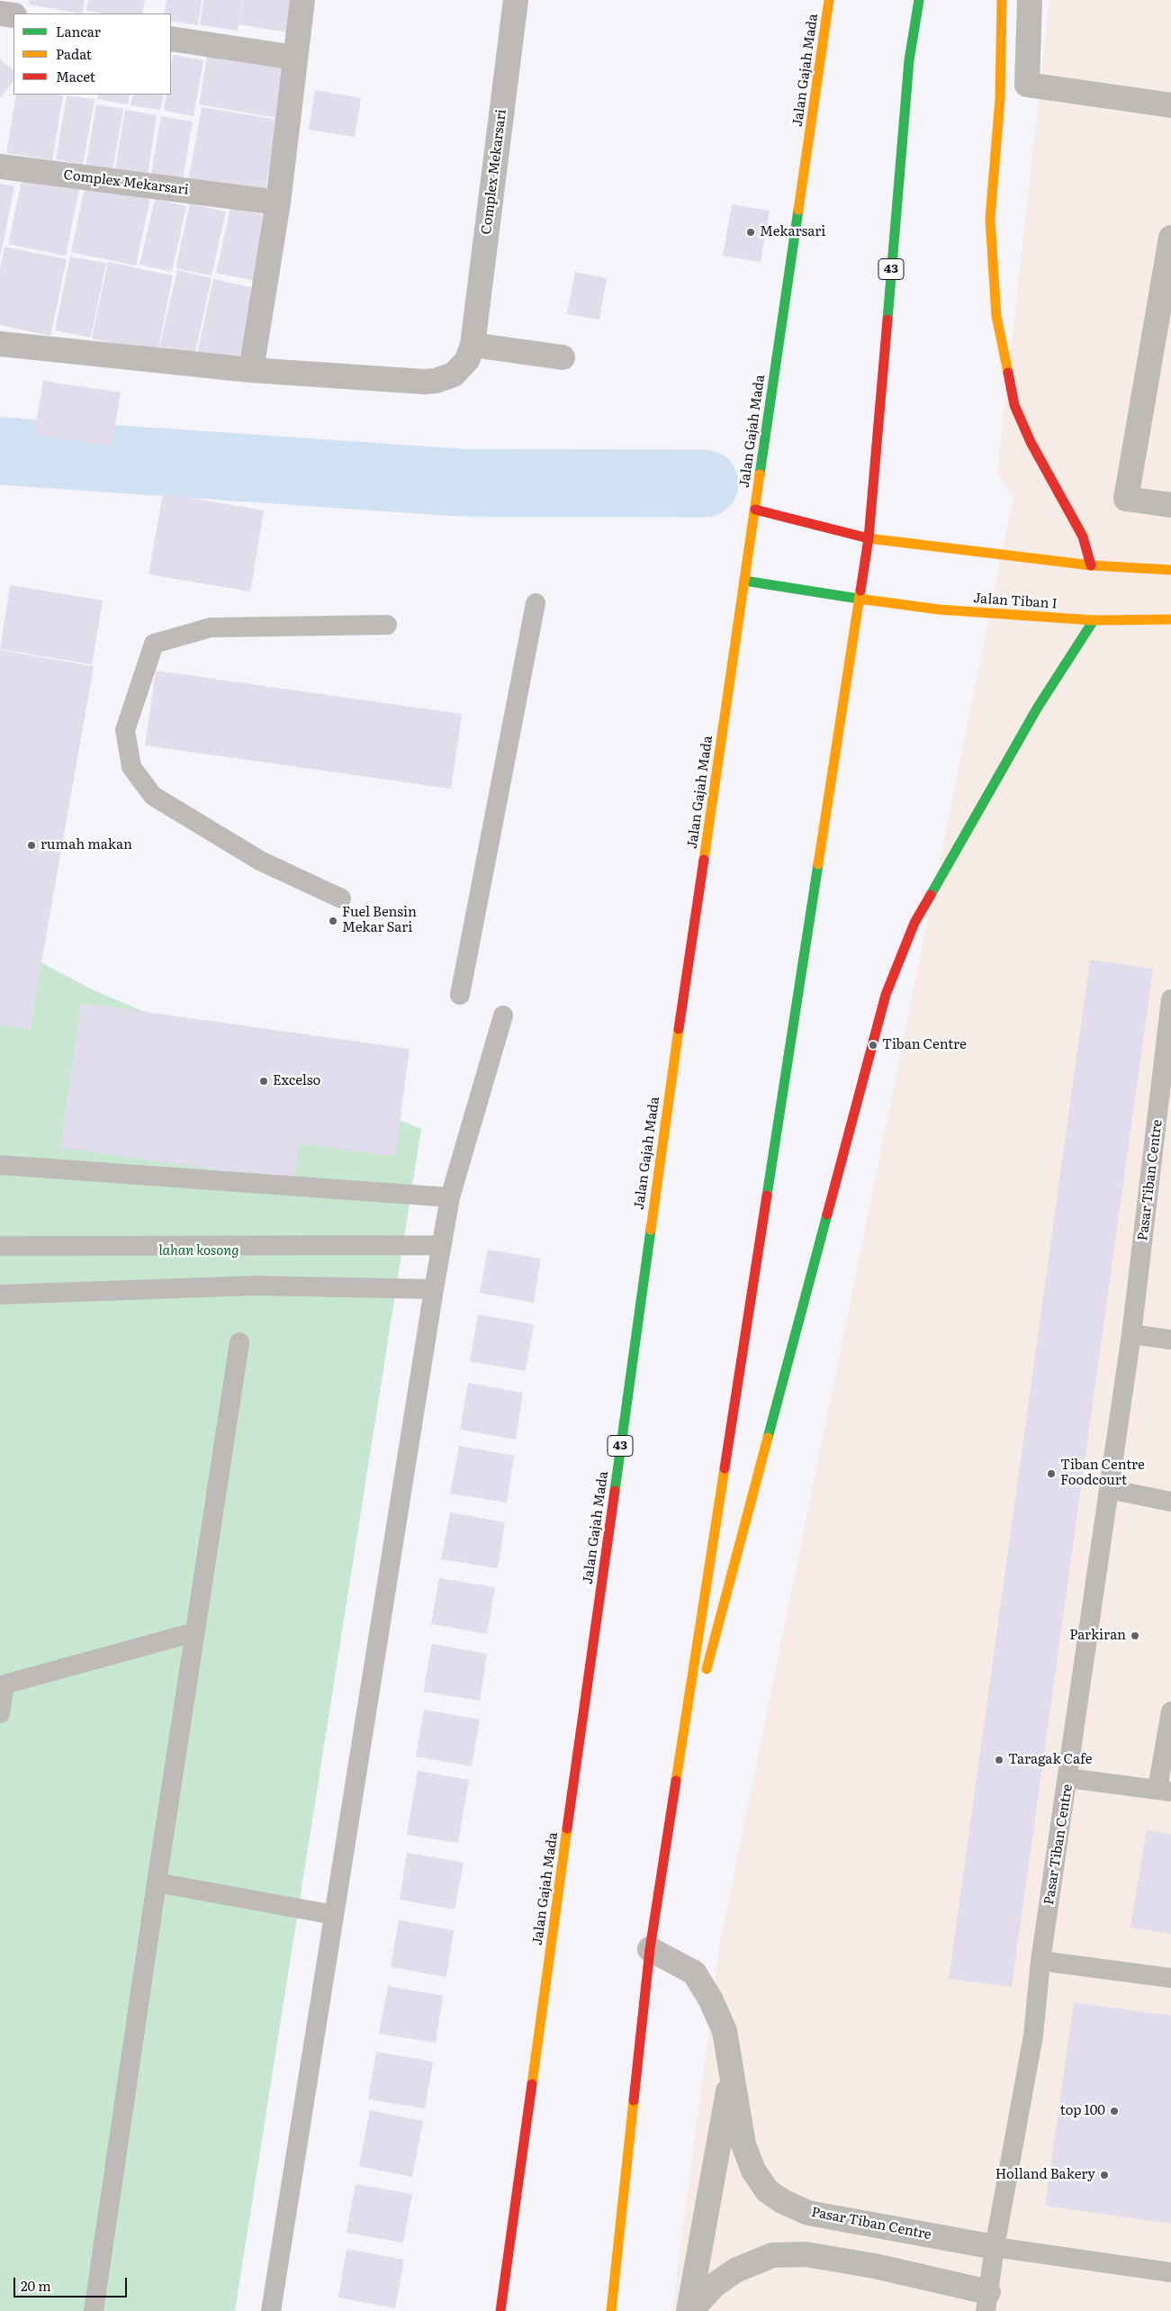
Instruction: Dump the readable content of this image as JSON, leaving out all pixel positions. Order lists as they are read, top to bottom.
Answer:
{
  "streets": {
    "main road": ["Jalan Gajah Mada", "43", "Jalan Tiban I"],
    "street": ["Complex Mekarsari", "Pasar Tiban Centre"]
  },
  "crossings": [
    ["Jalan Gajah Mada", "Jalan Tiban I"]
  ],
  "parks": ["lahan kosong"],
  "places": [
    "Mekarsari",
    "rumah makan",
    "Fuel Bensin Mekar Sari",
    "Tiban Centre",
    "Excelso",
    "Tiban Centre Foodcourt",
    "Parkiran",
    "Taragak Cafe",
    "top 100",
    "Holland Bakery"
  ],
  "legend": ["Lancar", "Padat", "Macet"],
  "scale_bar": "20 m"
}
